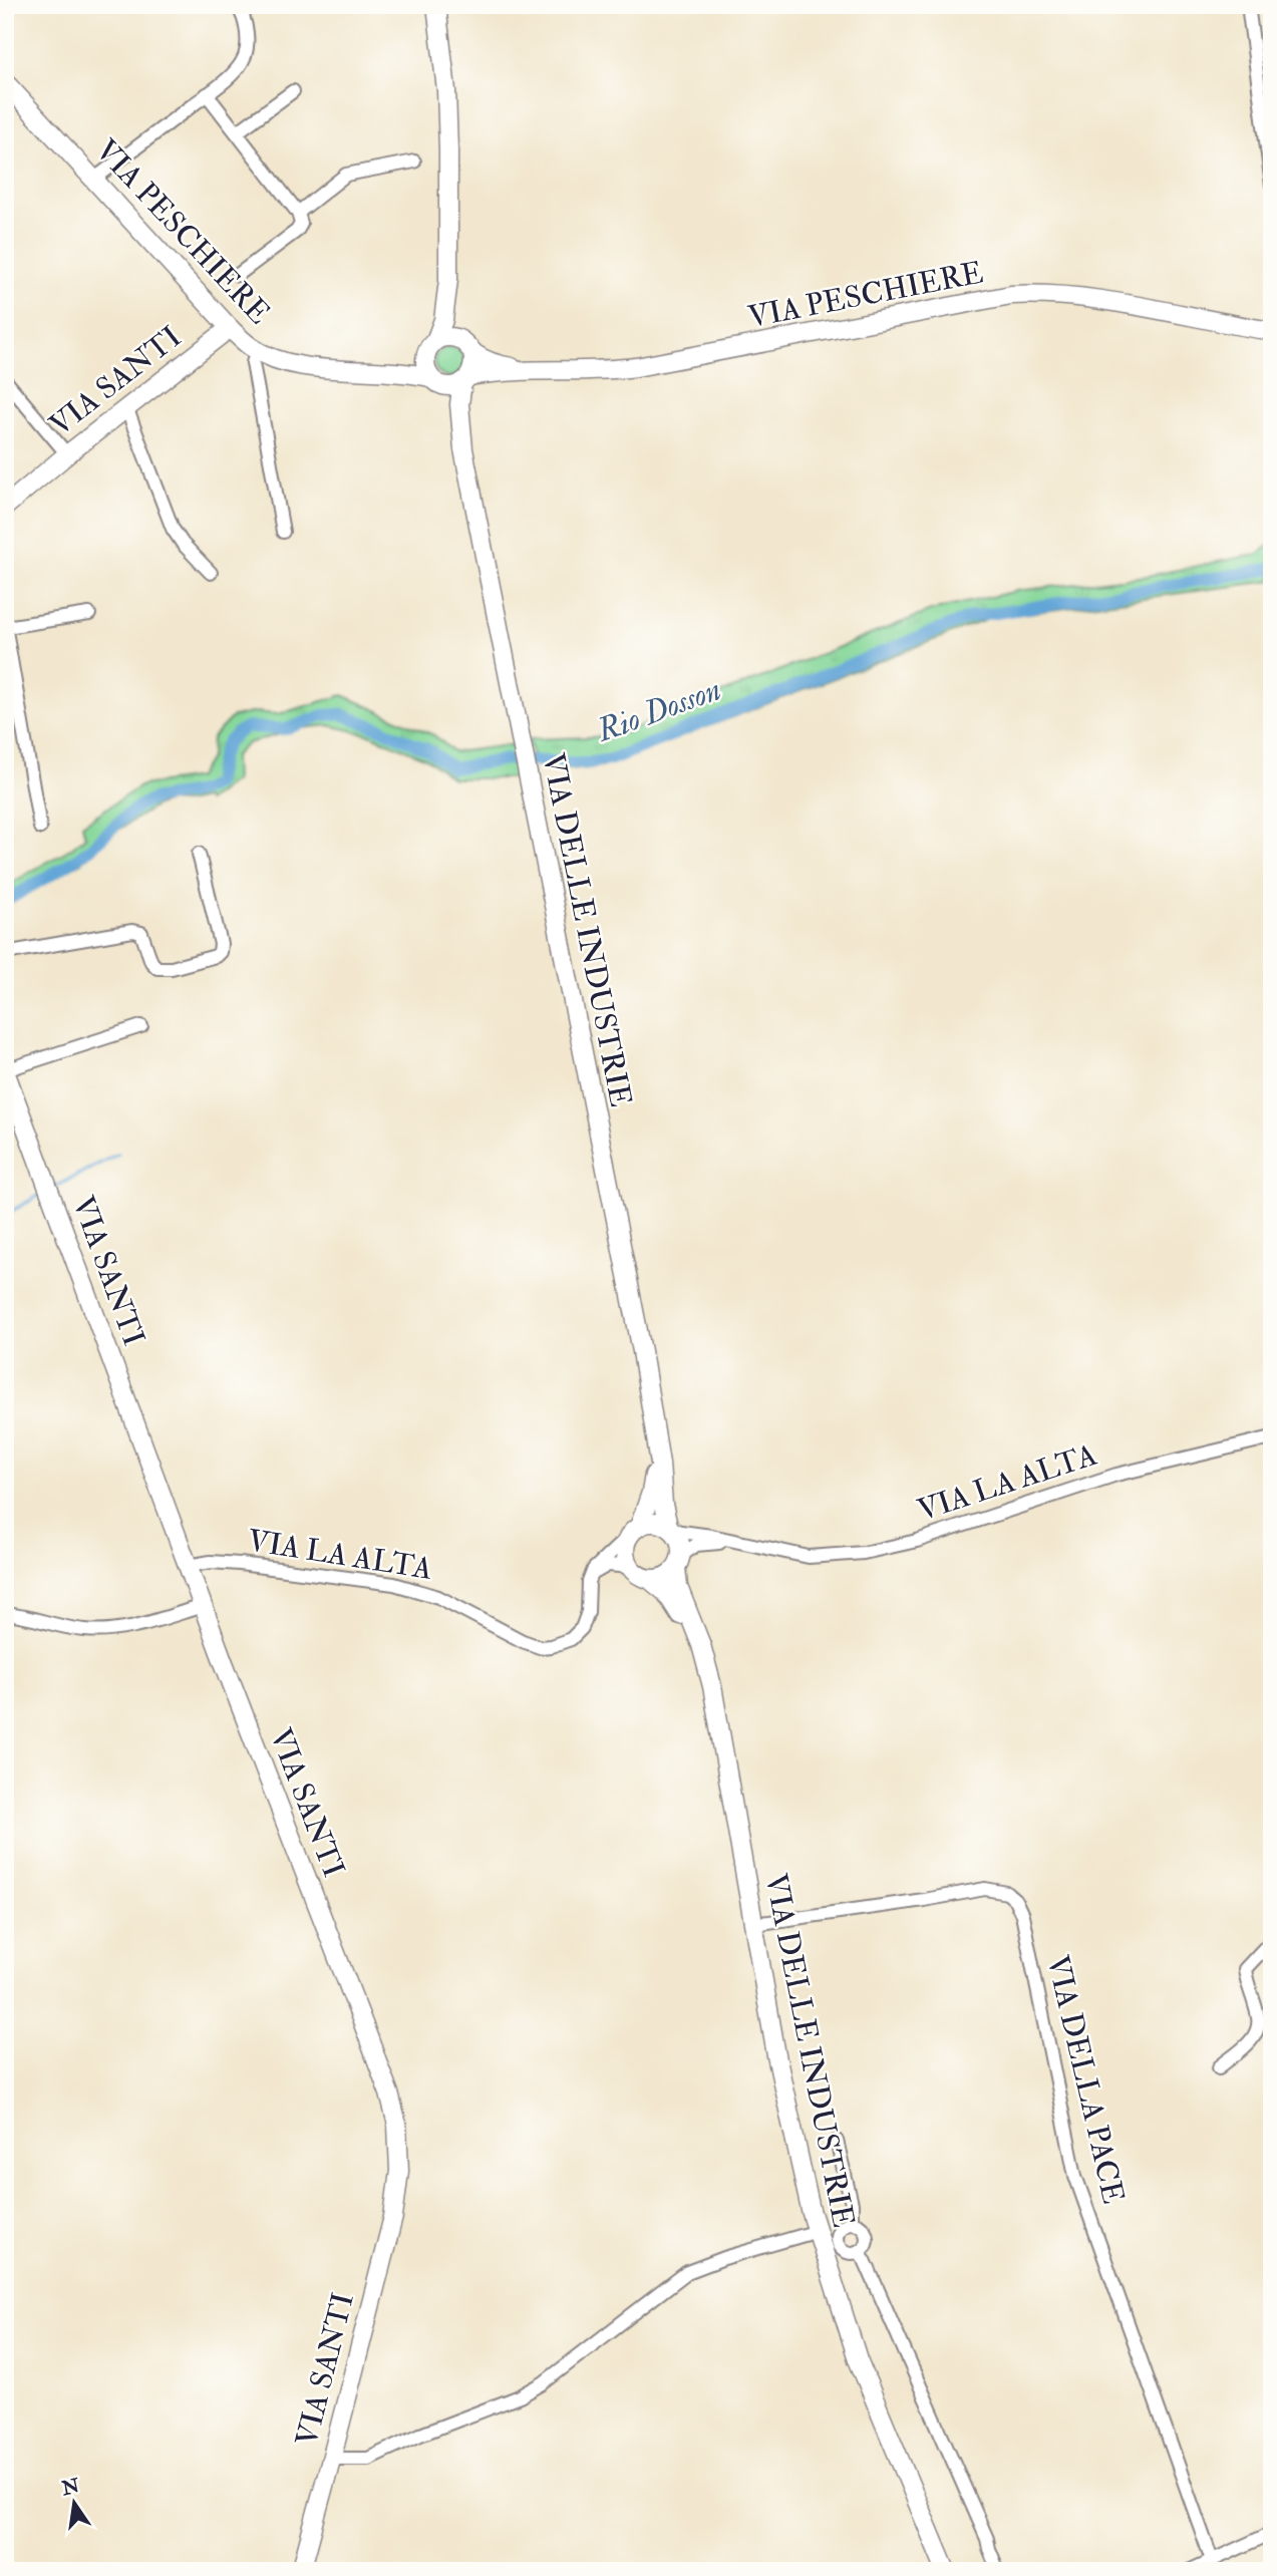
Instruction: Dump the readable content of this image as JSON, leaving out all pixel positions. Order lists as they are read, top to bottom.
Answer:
{
  "streets": {
    "street": [
      "VIA PESCHIERE",
      "VIA SANTI",
      "VIA DELLE INDUSTRIE",
      "VIA LA ALTA",
      "VIA DELLA PACE"
    ]
  },
  "crossings": [
    ["VIA PESCHIERE", "VIA SANTI"],
    ["VIA PESCHIERE", "VIA DELLE INDUSTRIE"],
    ["VIA SANTI", "VIA LA ALTA"],
    ["VIA DELLE INDUSTRIE", "VIA DELLA PACE"]
  ],
  "water": ["Rio Dosson"],
  "north": "top"
}
